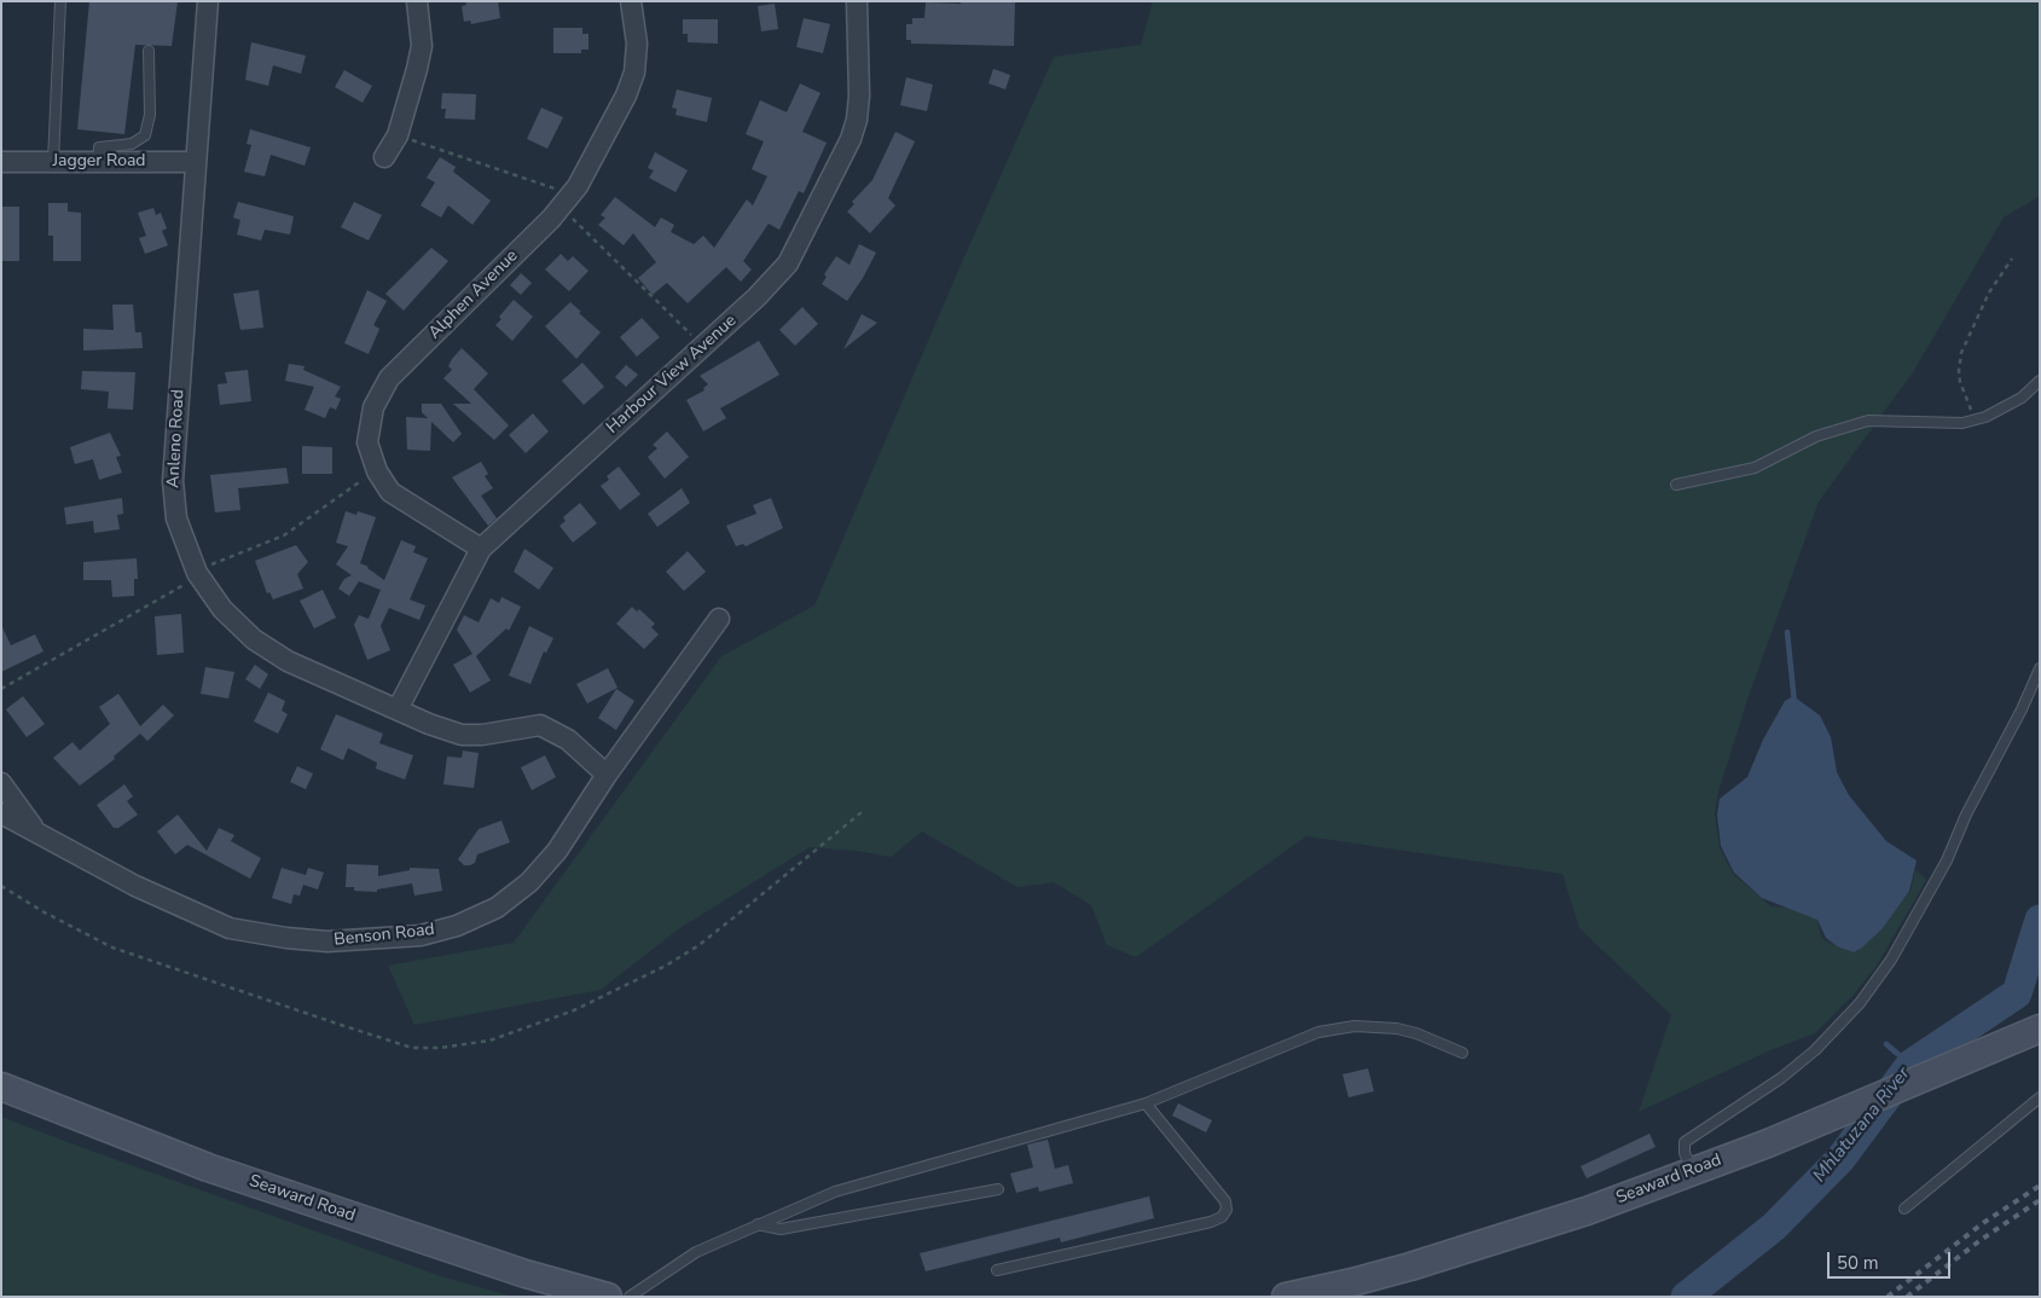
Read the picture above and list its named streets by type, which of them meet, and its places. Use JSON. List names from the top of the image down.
{
  "streets": {
    "street": [
      "Jagger Road",
      "Alphen Avenue",
      "Harbour View Avenue",
      "Anleno Road",
      "Benson Road",
      "Seaward Road"
    ]
  },
  "crossings": [
    ["Jagger Road", "Anleno Road"],
    ["Alphen Avenue", "Harbour View Avenue"],
    ["Harbour View Avenue", "Anleno Road"],
    ["Anleno Road", "Benson Road"]
  ],
  "water": ["Mhlatuzana River"],
  "scale_bar": "50 m"
}
